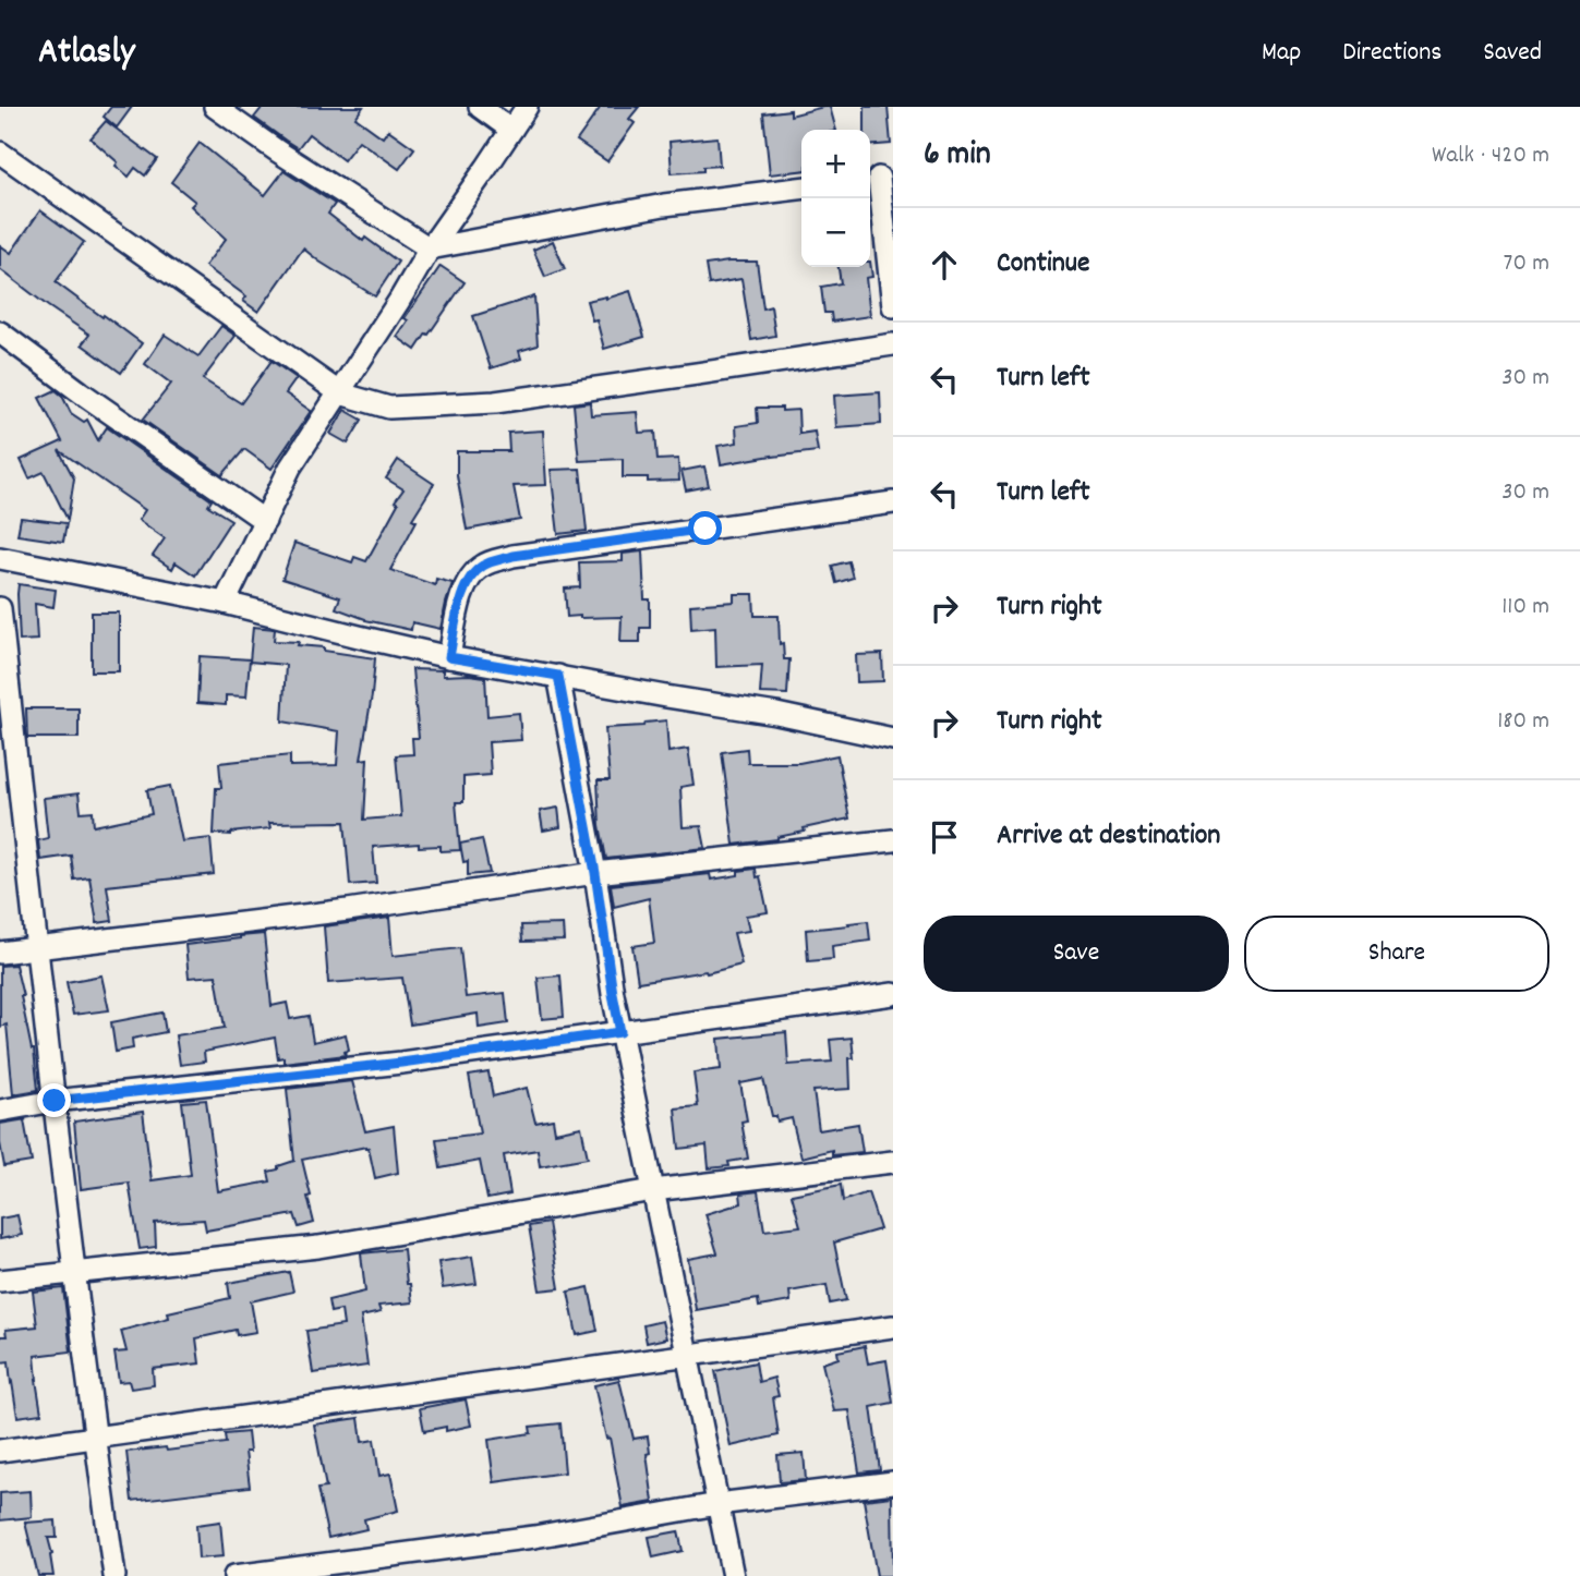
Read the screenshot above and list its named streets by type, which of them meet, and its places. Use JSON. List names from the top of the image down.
{
  "page": {
    "header": "Atlasly",
    "nav": ["Map", "Directions", "Saved"],
    "heading": ["6 min", "Walk · 420 m"],
    "map_buttons": ["+", "−"],
    "list": [
      ["Continue", "70 m"],
      ["Turn left", "30 m"],
      ["Turn left", "30 m"],
      ["Turn right", "110 m"],
      ["Turn right", "180 m"],
      "Arrive at destination"
    ],
    "buttons": ["Save", "Share"]
  }
}
